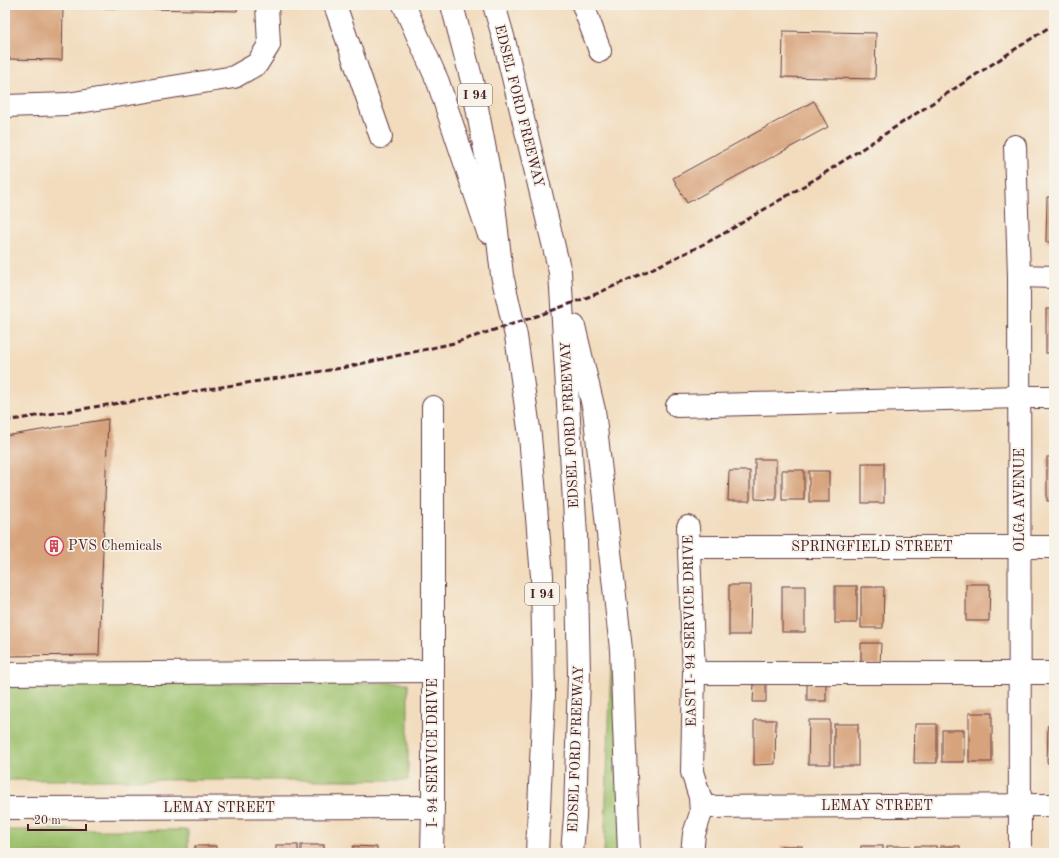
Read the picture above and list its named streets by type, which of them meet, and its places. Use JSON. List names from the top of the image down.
{
  "streets": {
    "main road": [
      "I 94",
      "EDSEL FORD FREEWAY",
      "OLGA AVENUE",
      "SPRINGFIELD STREET",
      "EAST I- 94 SERVICE DRIVE",
      "I- 94 SERVICE DRIVE",
      "LEMAY STREET"
    ]
  },
  "crossings": [
    ["OLGA AVENUE", "SPRINGFIELD STREET"],
    ["OLGA AVENUE", "LEMAY STREET"],
    ["SPRINGFIELD STREET", "EAST I- 94 SERVICE DRIVE"],
    ["EAST I- 94 SERVICE DRIVE", "LEMAY STREET"],
    ["I- 94 SERVICE DRIVE", "LEMAY STREET"]
  ],
  "places": {
    "building": ["PVS Chemicals"]
  },
  "scale_bar": "20 m"
}
